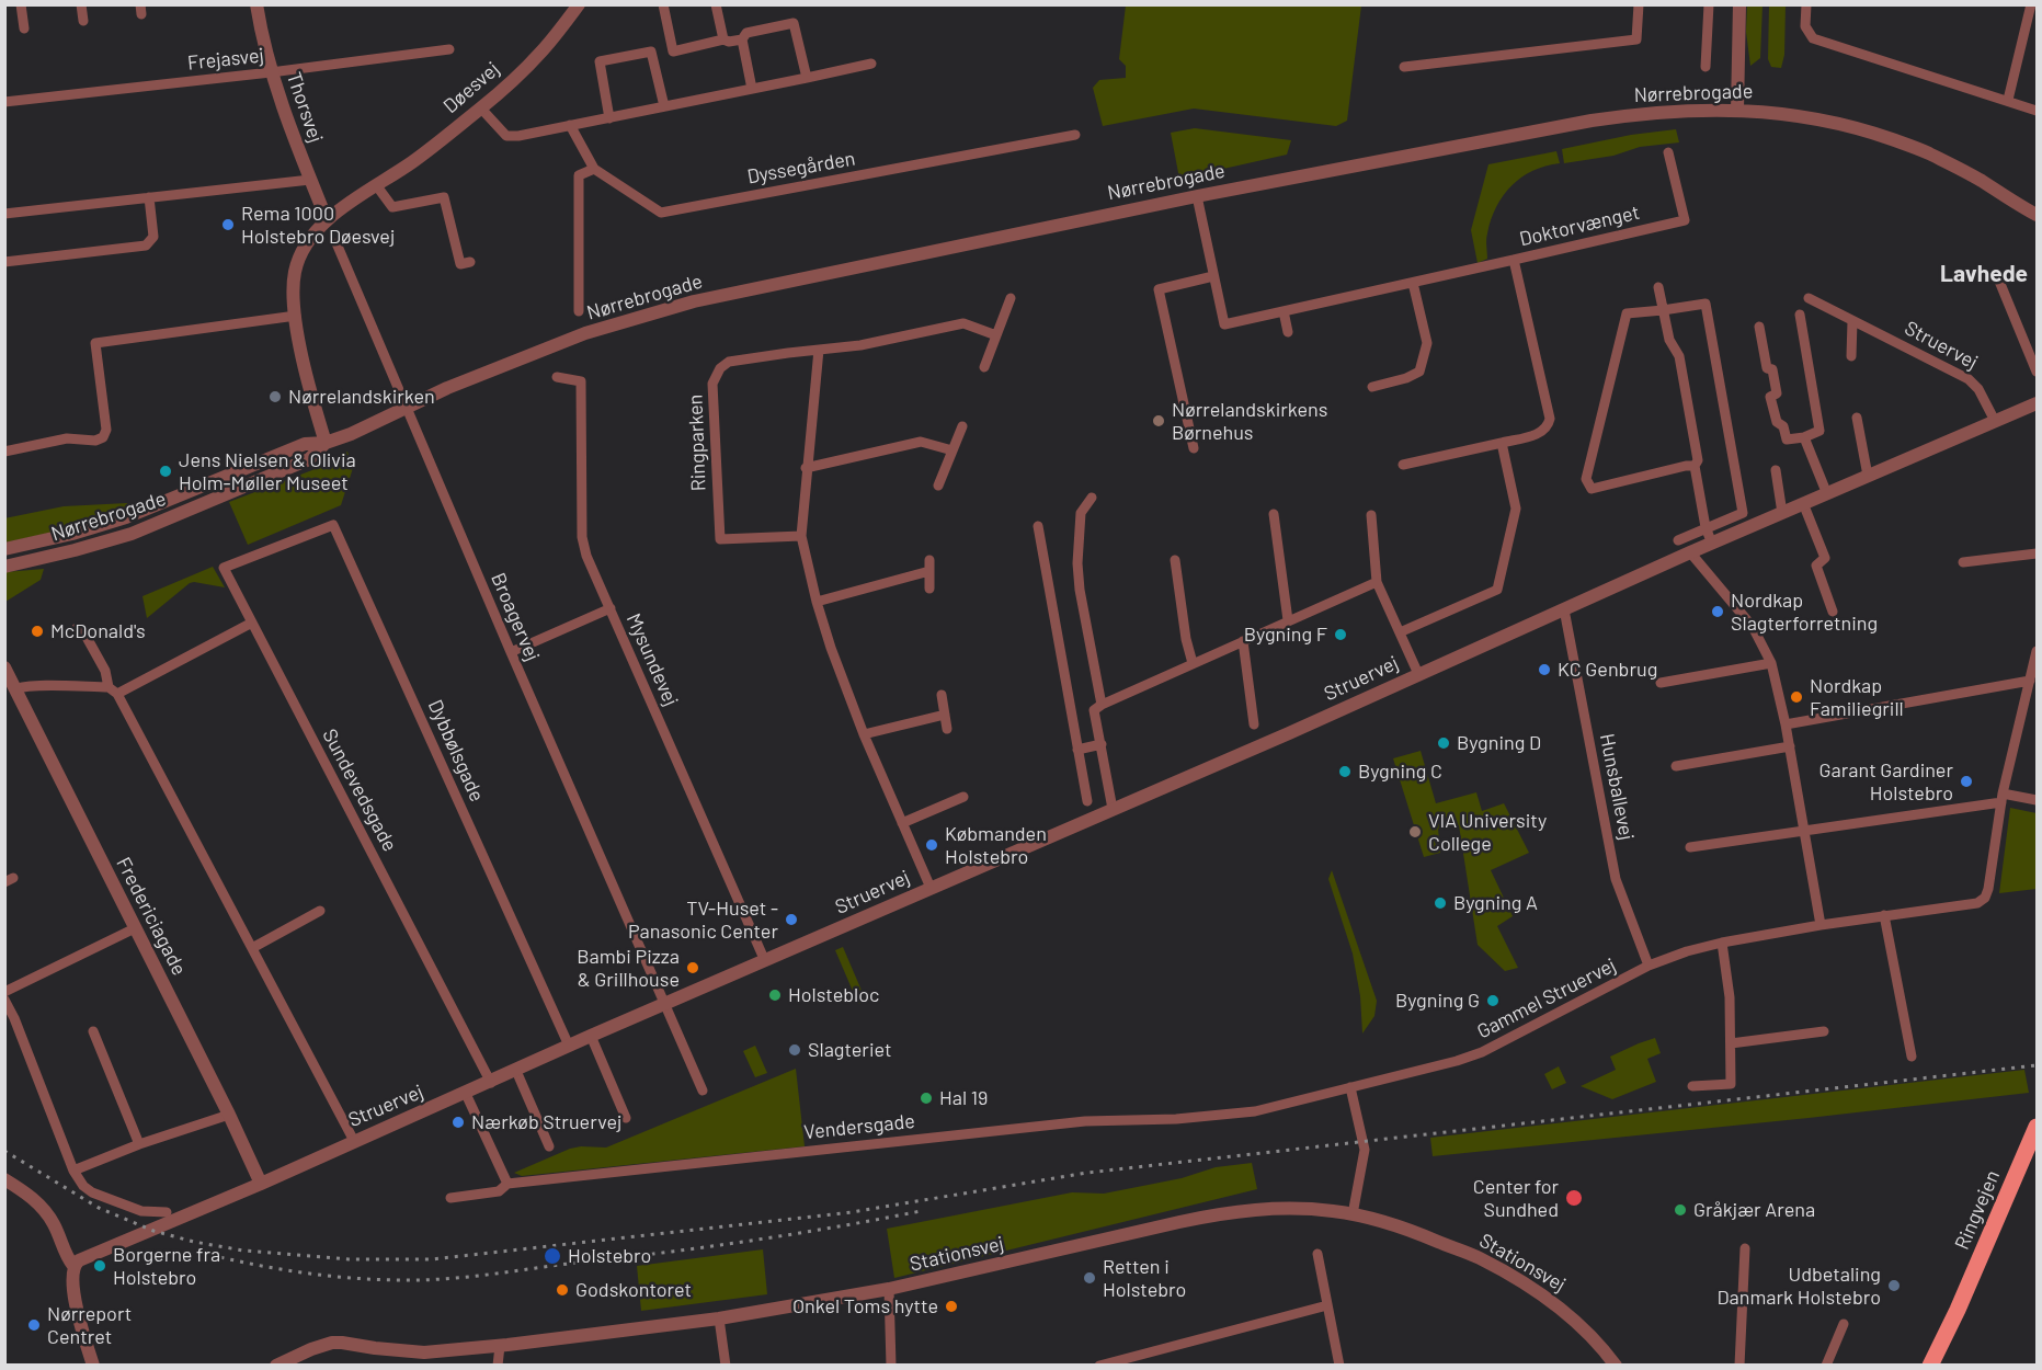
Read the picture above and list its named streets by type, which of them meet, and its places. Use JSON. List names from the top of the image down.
{
  "streets": {
    "main road": ["Ringvejen"],
    "street": [
      "Frejasvej",
      "Døesvej",
      "Nørrebrogade",
      "Thorsvej",
      "Dyssegården",
      "Doktorvænget",
      "Struervej",
      "Ringparken",
      "Broagervej",
      "Mysundevej",
      "Dybbølsgade",
      "Hunsballevej",
      "Sundevedsgade",
      "Fredericiagade",
      "Gammel Struervej",
      "Vendersgade",
      "Stationsvej"
    ]
  },
  "crossings": [
    ["Frejasvej", "Thorsvej"],
    ["Døesvej", "Nørrebrogade"],
    ["Døesvej", "Thorsvej"],
    ["Nørrebrogade", "Broagervej"],
    ["Struervej", "Broagervej"],
    ["Struervej", "Mysundevej"],
    ["Struervej", "Dybbølsgade"],
    ["Struervej", "Hunsballevej"],
    ["Struervej", "Sundevedsgade"],
    ["Struervej", "Fredericiagade"],
    ["Dybbølsgade", "Sundevedsgade"],
    ["Hunsballevej", "Gammel Struervej"],
    ["Gammel Struervej", "Vendersgade"]
  ],
  "districts": ["Lavhede"],
  "places": [
    "Rema 1000 Holstebro Døesvej",
    "Nørrelandskirken",
    "Nørrelandskirkens Børnehus",
    "Jens Nielsen & Olivia Holm-Møller Museet",
    "Nordkap Slagterforretning",
    "McDonald's",
    "Bygning F",
    "KC Genbrug",
    "Nordkap Familiegrill",
    "Bygning D",
    "Bygning C",
    "Garant Gardiner Holstebro",
    "VIA University College",
    "Købmanden Holstebro",
    "Bygning A",
    "TV-Huset - Panasonic Center",
    "Bambi Pizza & Grillhouse",
    "Holstebloc",
    "Bygning G",
    "Slagteriet",
    "Hal 19",
    "Nærkøb Struervej",
    "Center for Sundhed",
    "Gråkjær Arena",
    "Holstebro",
    "Borgerne fra Holstebro",
    "Retten i Holstebro",
    "Udbetaling Danmark Holstebro",
    "Godskontoret",
    "Onkel Toms hytte",
    "Nørreport Centret"
  ]
}
